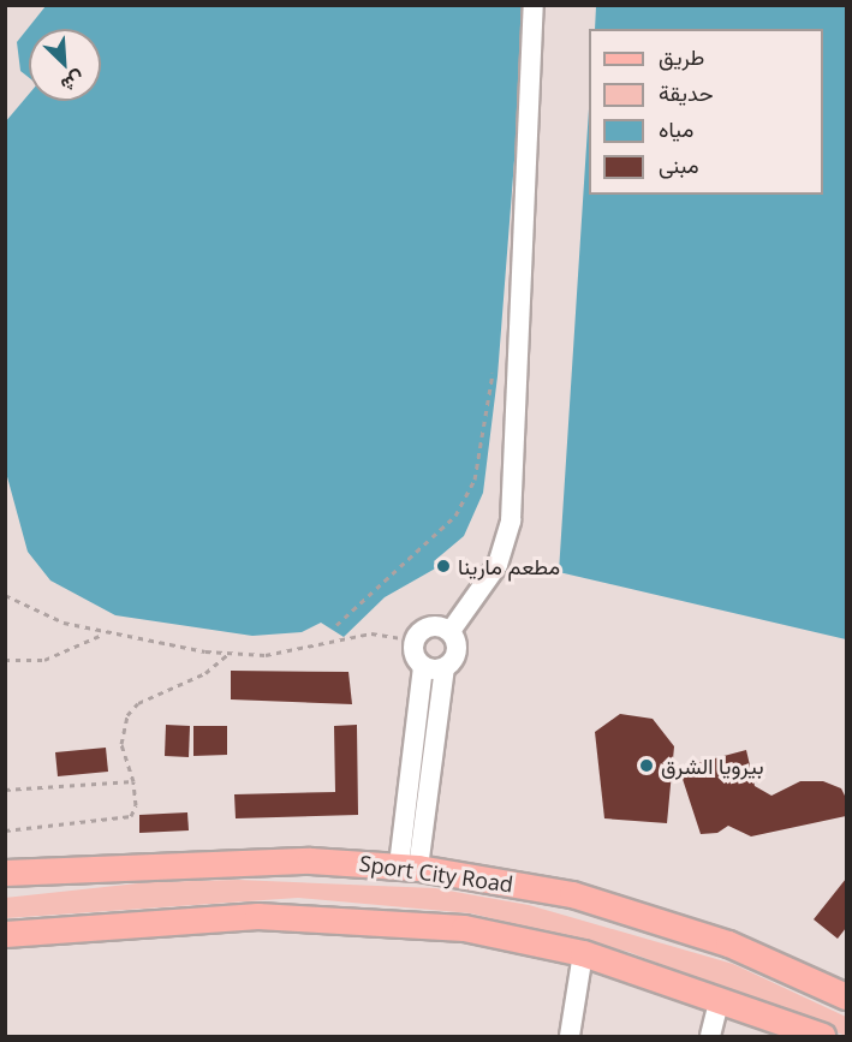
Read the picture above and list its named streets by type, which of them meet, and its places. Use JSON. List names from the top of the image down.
{
  "streets": {
    "main road": ["Sport City Road"]
  },
  "places": ["مطعم مارينا", "بيرويا الشرق"],
  "legend": [
    "طريق",
    "حديقة",
    "مياه",
    "مبنى"
  ],
  "north": "bottom right"
}
